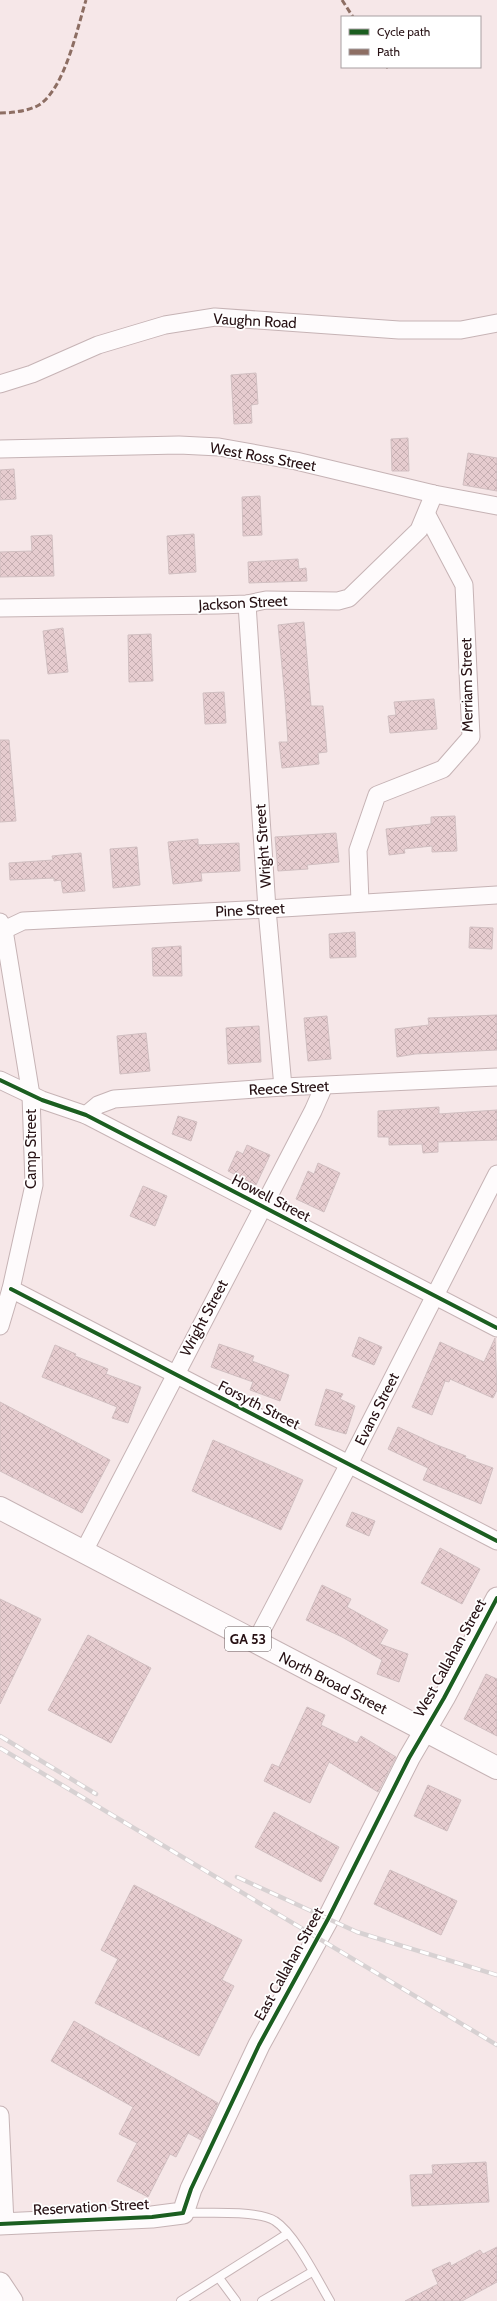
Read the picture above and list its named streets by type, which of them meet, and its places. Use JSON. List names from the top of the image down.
{
  "streets": {
    "main road": ["GA 53", "North Broad Street"],
    "street": [
      "Vaughn Road",
      "West Ross Street",
      "Jackson Street",
      "Merriam Street",
      "Wright Street",
      "Pine Street",
      "Reece Street",
      "Camp Street",
      "Howell Street",
      "Forsyth Street",
      "Evans Street",
      "West Callahan Street",
      "East Callahan Street",
      "Reservation Street"
    ]
  },
  "crossings": [
    ["West Ross Street", "Jackson Street"],
    ["Jackson Street", "Merriam Street"],
    ["Jackson Street", "Wright Street"],
    ["Merriam Street", "Pine Street"],
    ["Wright Street", "Pine Street"],
    ["Wright Street", "Reece Street"],
    ["Wright Street", "Howell Street"],
    ["Wright Street", "Forsyth Street"],
    ["Wright Street", "North Broad Street"],
    ["Pine Street", "Camp Street"],
    ["Reece Street", "Howell Street"],
    ["Camp Street", "Howell Street"],
    ["Camp Street", "Forsyth Street"],
    ["Howell Street", "Evans Street"],
    ["Forsyth Street", "Evans Street"],
    ["Evans Street", "North Broad Street"],
    ["West Callahan Street", "North Broad Street"],
    ["West Callahan Street", "East Callahan Street"],
    ["North Broad Street", "East Callahan Street"],
    ["East Callahan Street", "Reservation Street"]
  ],
  "legend": ["Cycle path", "Path"]
}
